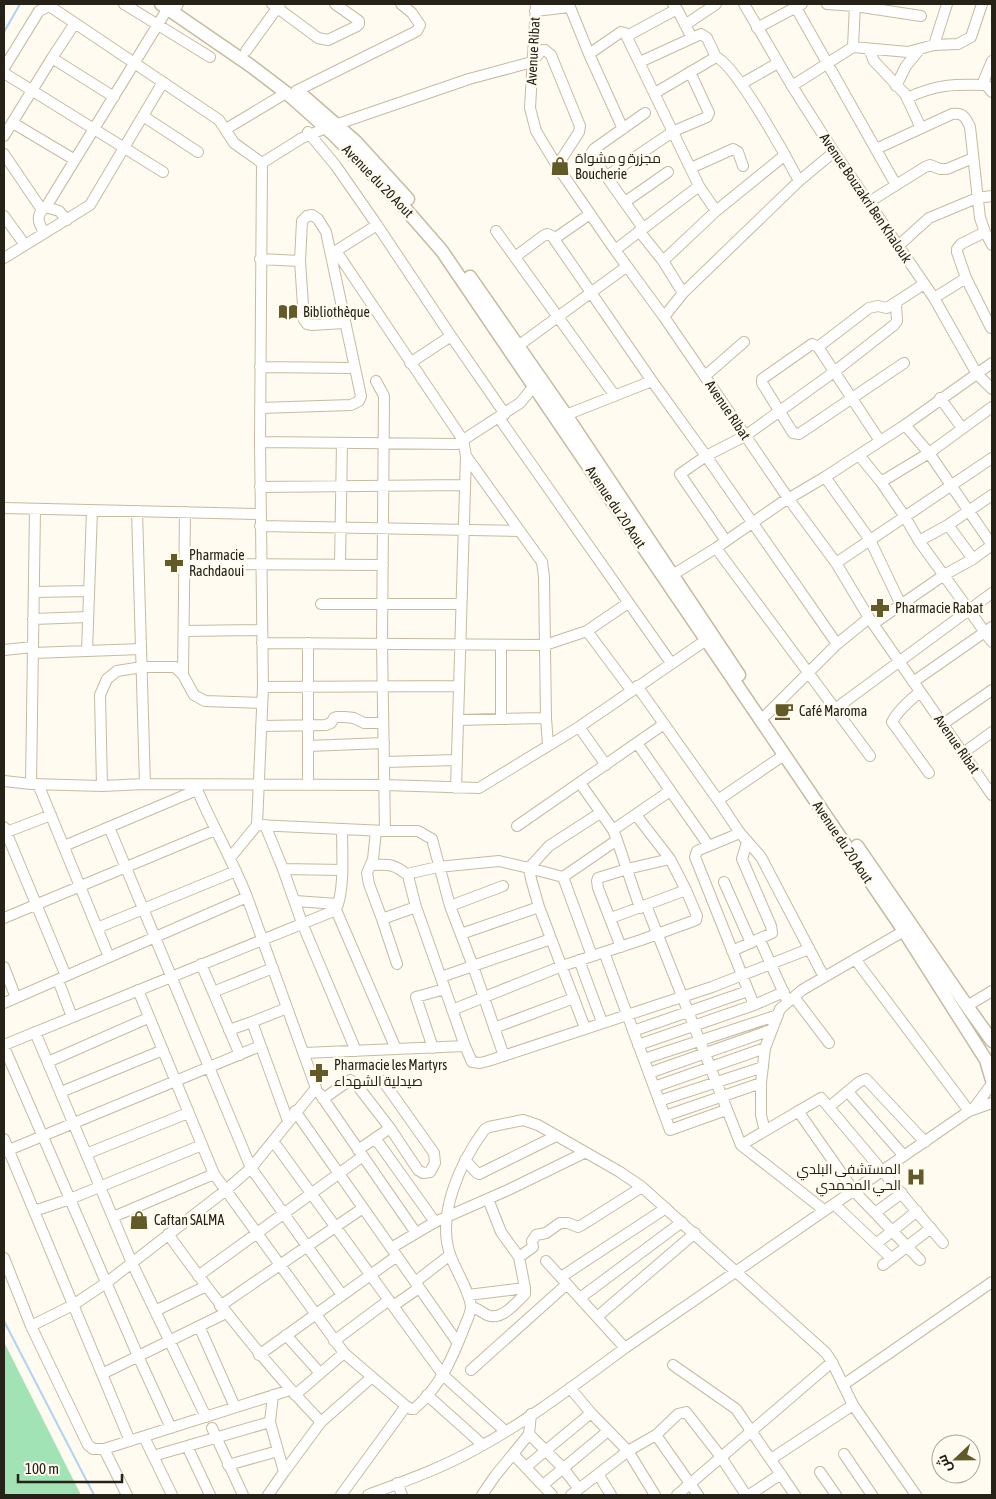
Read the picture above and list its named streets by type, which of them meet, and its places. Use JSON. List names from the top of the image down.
{
  "streets": {
    "main road": ["Avenue du 20 Aout"],
    "street": ["Avenue Ribat", "Avenue Bouzakri Ben Khalouk"]
  },
  "places": {
    "shop": ["مجزرة و مشواة Boucherie", "Caftan SALMA"],
    "library": ["Bibliothèque"],
    "pharmacy": ["Pharmacie Rachdaoui", "Pharmacie Rabat", "Pharmacie les Martyrs صيدلية الشهداء"],
    "cafe": ["Café Maroma"],
    "hospital": ["المستشفى البلدي الحي المحمدي"]
  },
  "scale_bar": "100 m",
  "north": "left"
}
